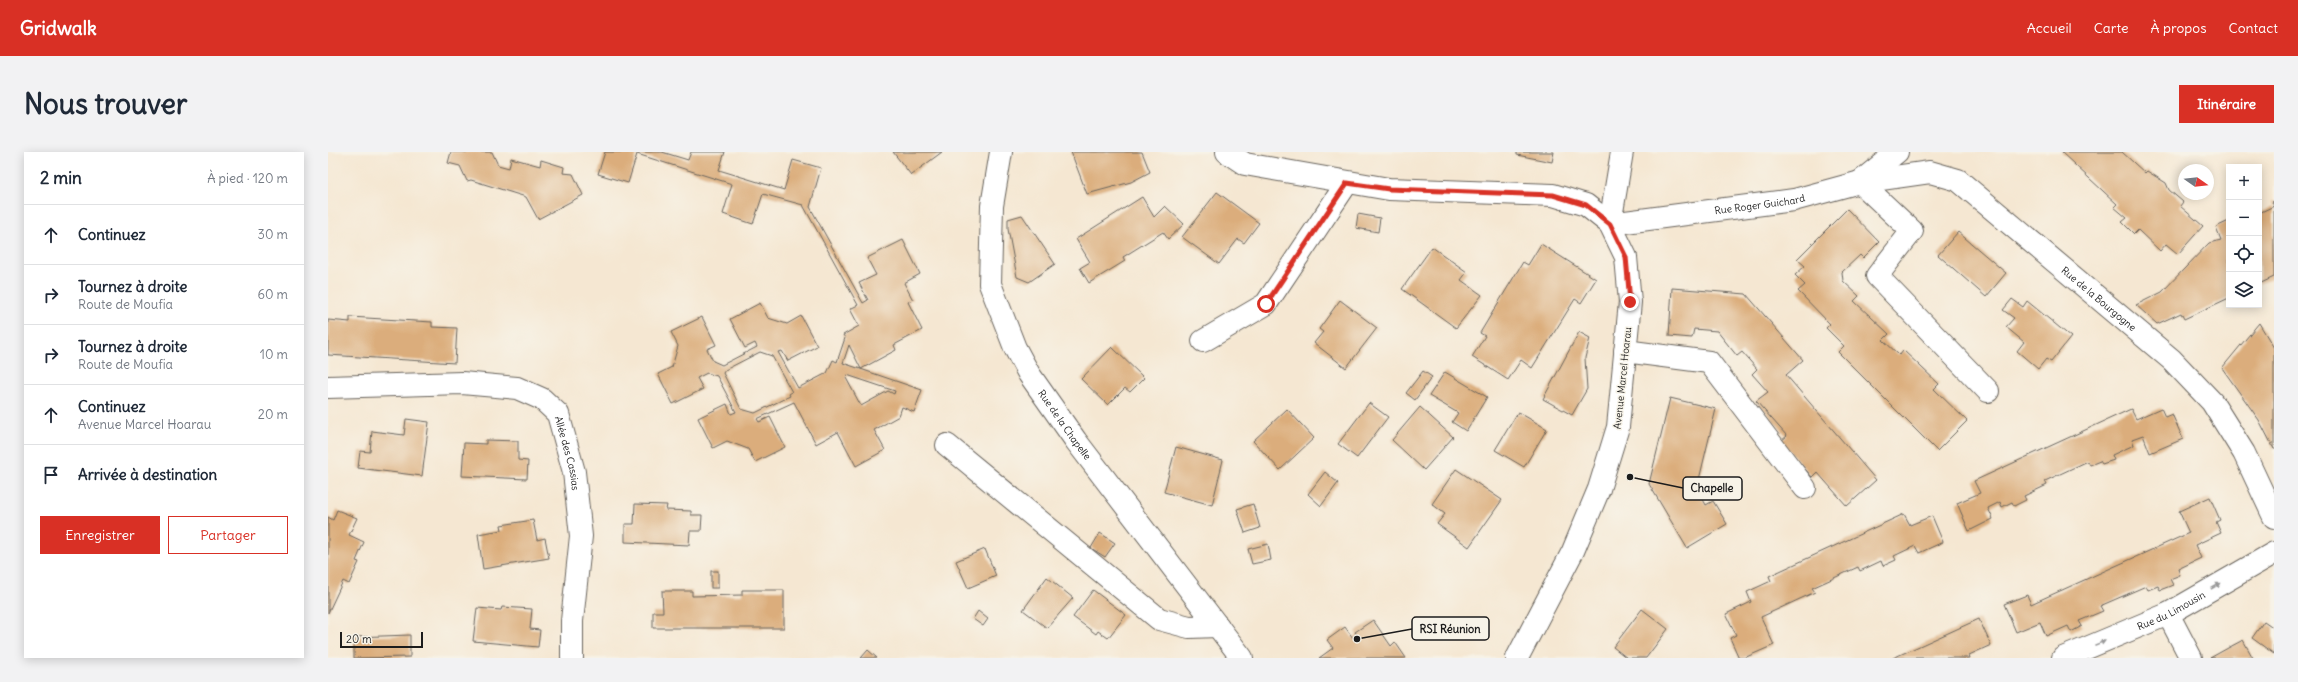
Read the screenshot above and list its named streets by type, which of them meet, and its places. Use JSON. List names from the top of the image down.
{
  "streets": {
    "street": [
      "Rue Roger Guichard",
      "Rue de la Bourgogne",
      "Avenue Marcel Hoarau",
      "Rue de la Chapelle",
      "Allée des Cassias",
      "Rue du Limousin"
    ]
  },
  "crossings": [
    ["Rue Roger Guichard", "Rue de la Bourgogne"],
    ["Rue Roger Guichard", "Avenue Marcel Hoarau"]
  ],
  "one_way": ["Rue du Limousin"],
  "places": ["Chapelle", "RSI Réunion"],
  "scale_bar": "20 m",
  "north": "right",
  "page": {
    "header": "Gridwalk",
    "nav": [
      "Accueil",
      "Carte",
      "À propos",
      "Contact"
    ],
    "buttons": [
      "Itinéraire",
      ["Enregistrer", "Partager"]
    ],
    "title": "Nous trouver",
    "heading": ["2 min", "À pied · 120 m"],
    "map_buttons": ["+", "−"],
    "list": [
      ["Continuez", "30 m"],
      ["Tournez à droite", "Route de Moufia", "60 m"],
      ["Tournez à droite", "Route de Moufia", "10 m"],
      ["Continuez", "Avenue Marcel Hoarau", "20 m"],
      "Arrivée à destination"
    ],
    "scale": "20 m"
  }
}
